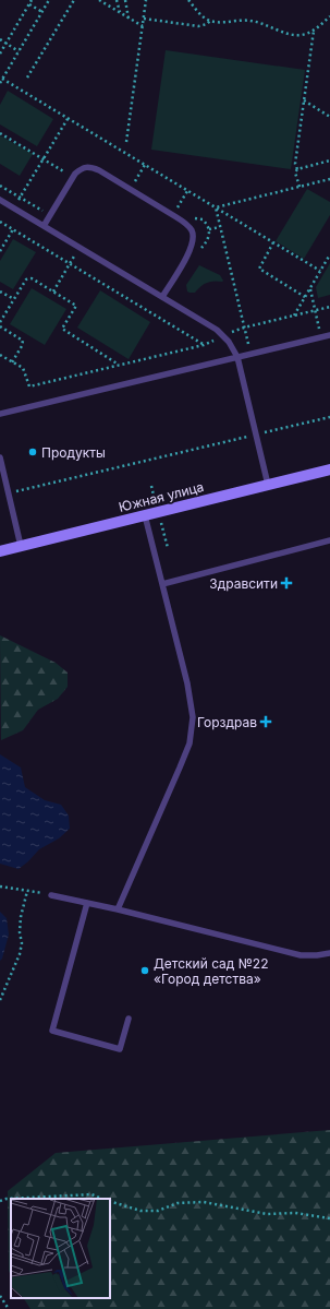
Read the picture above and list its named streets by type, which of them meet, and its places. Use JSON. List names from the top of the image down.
{
  "streets": {
    "street": ["Южная улица"]
  },
  "places": {
    "other": ["Продукты", "Детский сад №22 «Город детства»"],
    "health": ["Здравсити", "Горздрав"]
  }
}
